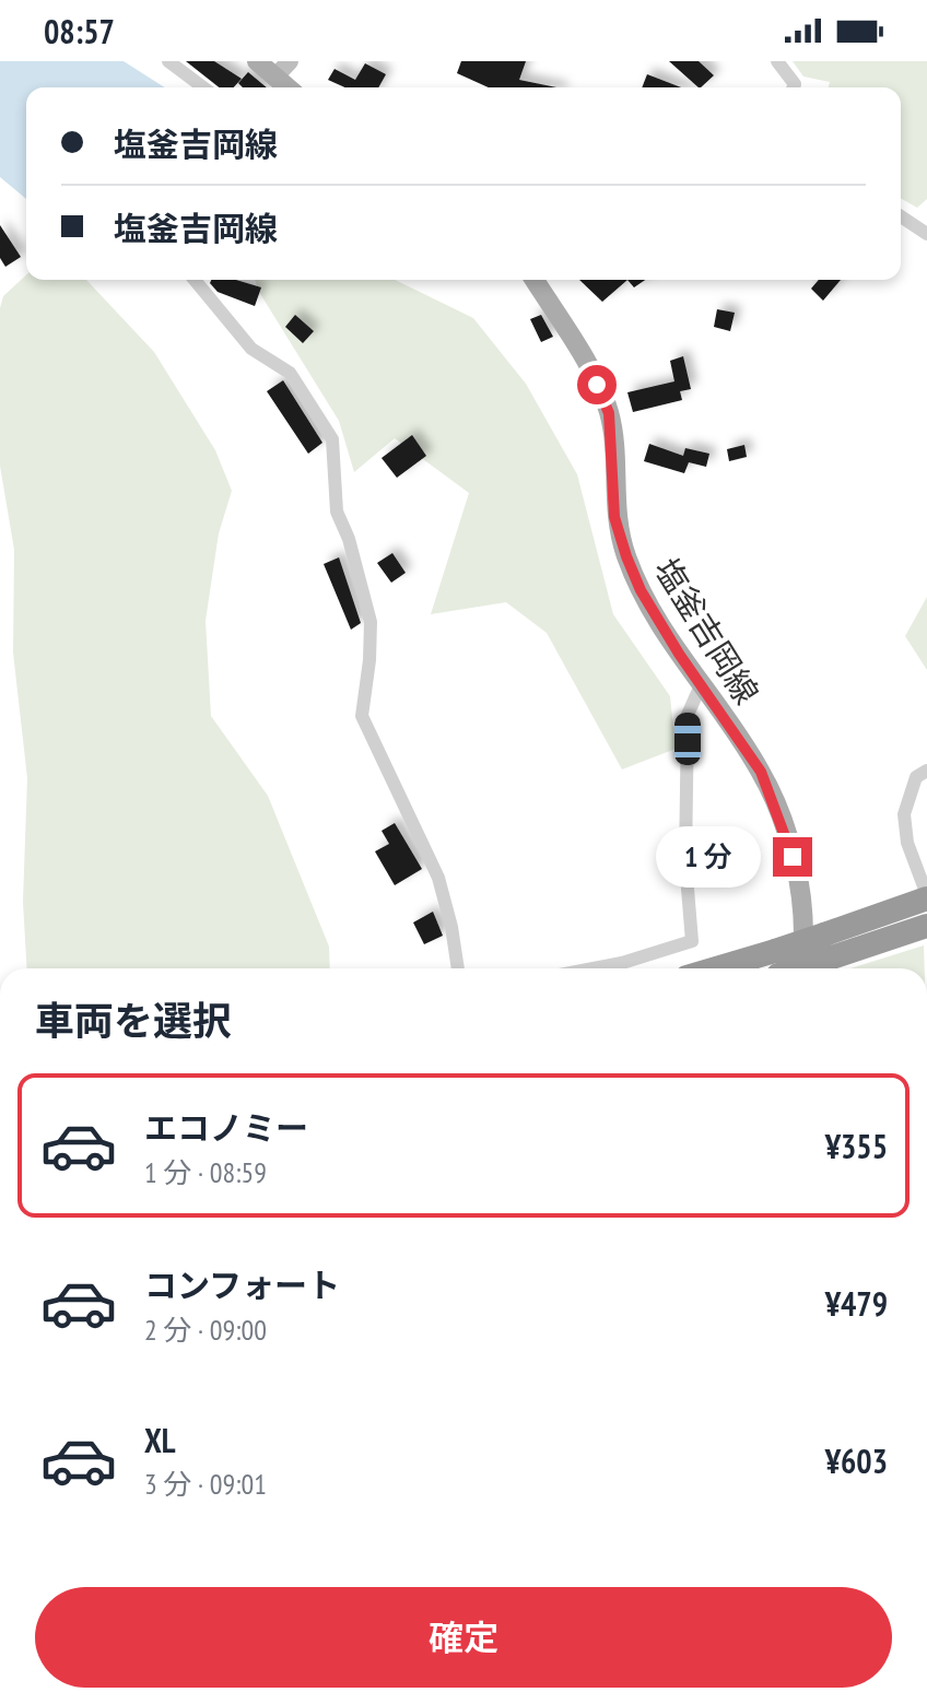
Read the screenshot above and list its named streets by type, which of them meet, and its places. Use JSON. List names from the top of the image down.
{
  "streets": {
    "main road": ["塩釜吉岡線"]
  },
  "page": {
    "status": "08:57",
    "banner": ["塩釜吉岡線", "塩釜吉岡線"],
    "bubble": "1 分",
    "heading": "車両を選択",
    "list": [
      {
        "name": "エコノミー",
        "note": "1 分 · 08:59",
        "value": "¥355"
      },
      {
        "name": "コンフォート",
        "note": "2 分 · 09:00",
        "value": "¥479"
      },
      {
        "name": "XL",
        "note": "3 分 · 09:01",
        "value": "¥603"
      }
    ],
    "buttons": "確定"
  }
}
